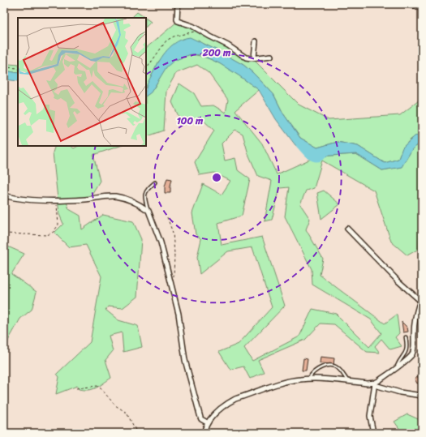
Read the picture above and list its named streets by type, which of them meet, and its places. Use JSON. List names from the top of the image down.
{
  "rings": ["200 m", "100 m"]
}
